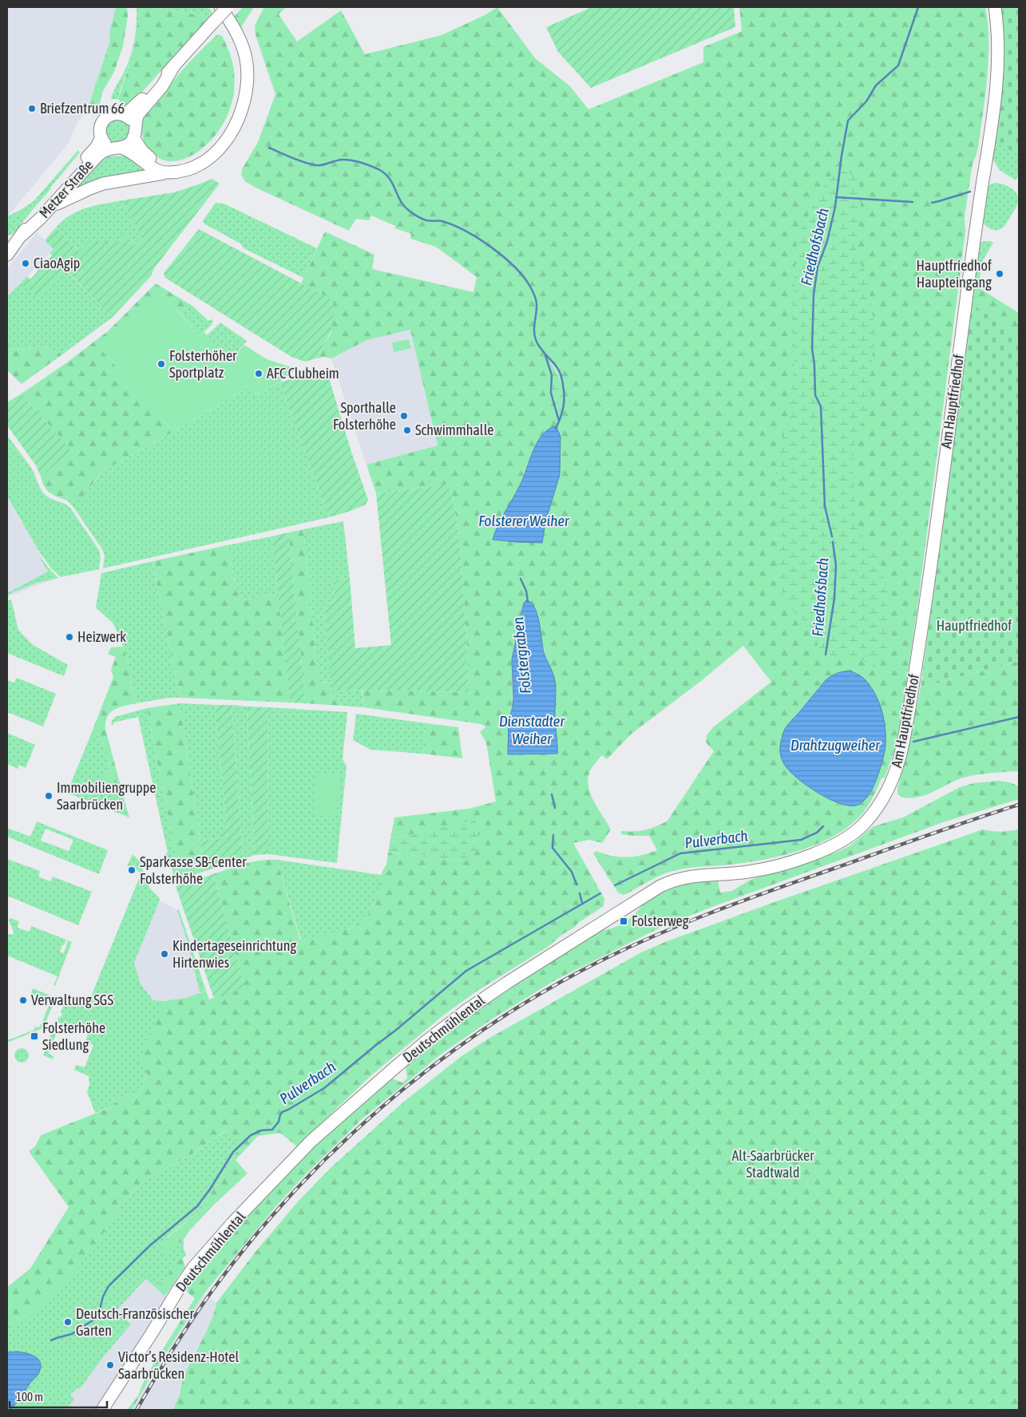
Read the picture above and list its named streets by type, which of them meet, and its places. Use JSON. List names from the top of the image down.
{
  "streets": {
    "main road": ["Metzer Straße", "Am Hauptfriedhof", "Deutschmühlental"]
  },
  "crossings": [
    ["Am Hauptfriedhof", "Deutschmühlental"]
  ],
  "water": [
    "Friedhofsbach",
    "Folsterer Weiher",
    "Folstergraben",
    "Dienstadter Weiher",
    "Drahtzugweiher",
    "Pulverbach"
  ],
  "parks": ["Hauptfriedhof", "Alt-Saarbrücker Stadtwald"],
  "places": {
    "other": [
      "Briefzentrum 66",
      "CiaoAgip",
      "Hauptfriedhof Haupteingang",
      "Folsterhöher Sportplatz",
      "AFC Clubheim",
      "Sporthalle Folsterhöhe",
      "Schwimmhalle",
      "Heizwerk",
      "Immobiliengruppe Saarbrücken",
      "Sparkasse SB-Center Folsterhöhe",
      "Kindertageseinrichtung Hirtenwies",
      "Verwaltung SGS",
      "Deutsch-Französischer Garten",
      "Victor’s Residenz-Hotel Saarbrücken"
    ],
    "transit": ["Folsterweg", "Folsterhöhe Siedlung"]
  },
  "scale_bar": "100 m"
}
